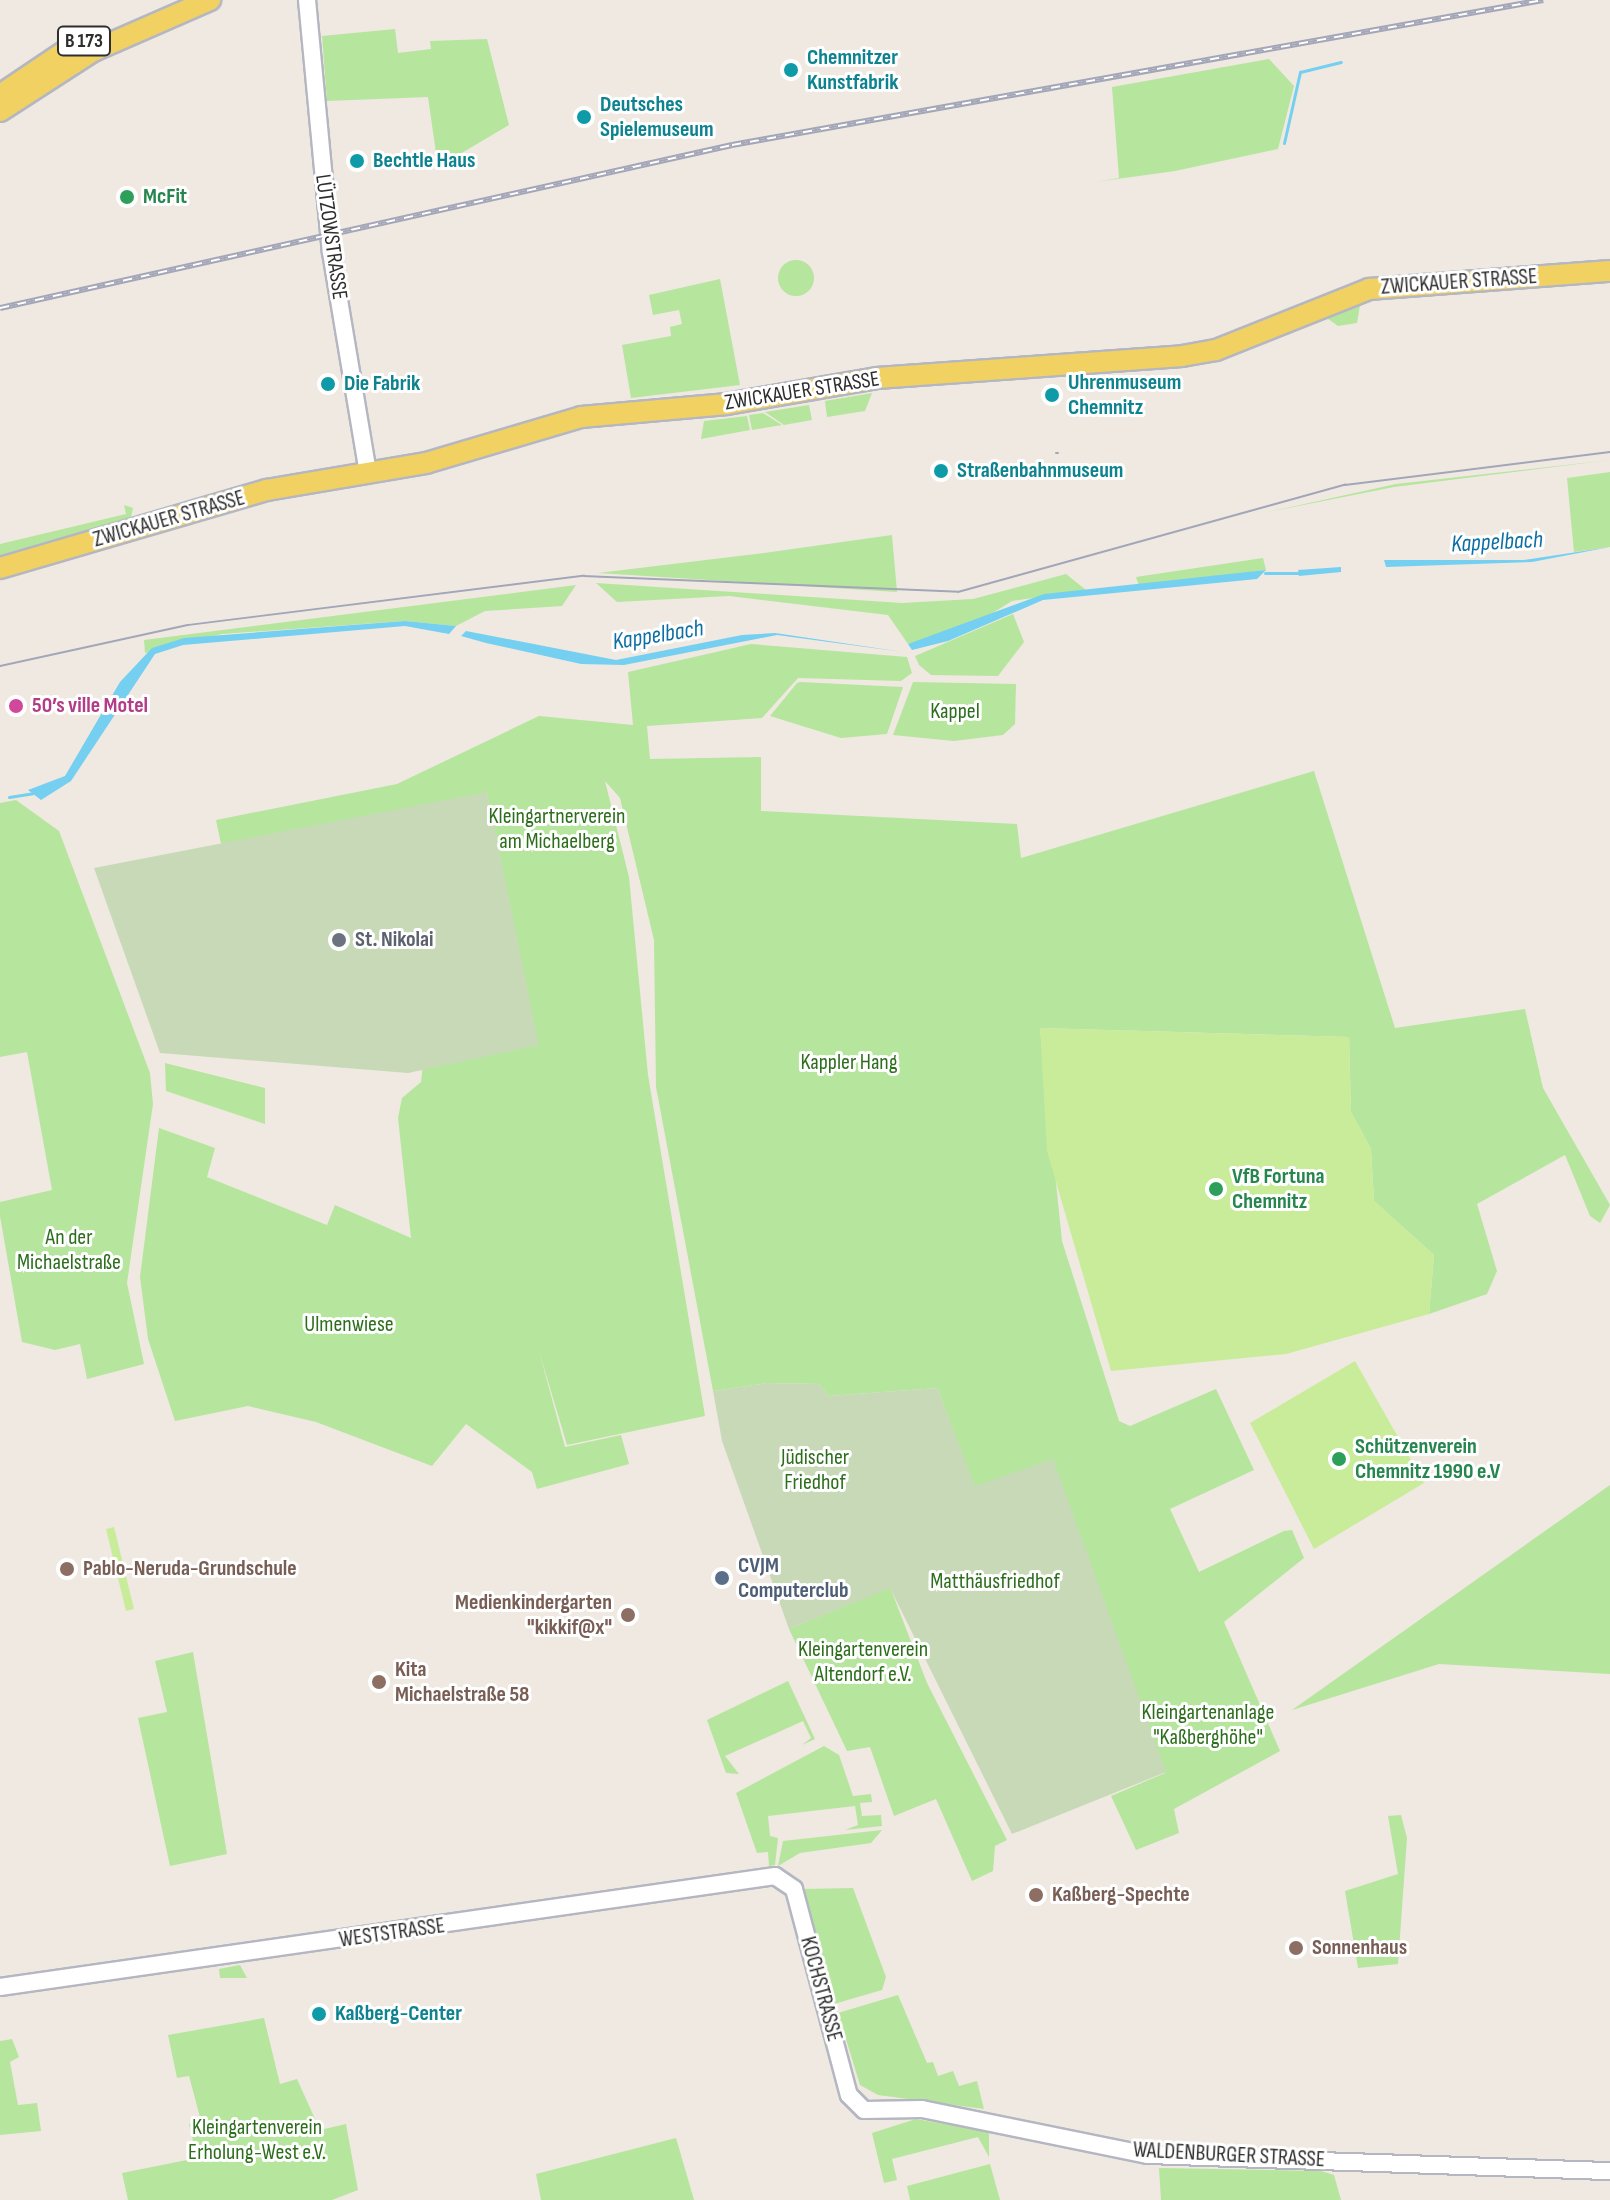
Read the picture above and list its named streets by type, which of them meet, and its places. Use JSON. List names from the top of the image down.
{
  "streets": {
    "main road": ["B 173", "ZWICKAUER STRASSE"],
    "street": [
      "LÜTZOWSTRASSE",
      "WESTSTRASSE",
      "KOCHSTRASSE",
      "WALDENBURGER STRASSE"
    ]
  },
  "crossings": [
    ["LÜTZOWSTRASSE", "ZWICKAUER STRASSE"],
    ["WESTSTRASSE", "KOCHSTRASSE"],
    ["KOCHSTRASSE", "WALDENBURGER STRASSE"]
  ],
  "water": ["Kappelbach"],
  "parks": [
    "Kappel",
    "Kleingartnerverein am Michaelberg",
    "Kappler Hang",
    "An der Michaelstraße",
    "Ulmenwiese",
    "Jüdischer Friedhof",
    "Matthäusfriedhof",
    "Kleingartenverein Altendorf e.V.",
    "Kleingartenanlage \"Kaßberghöhe\"",
    "Kleingartenverein Erholung-West e.V."
  ],
  "places": [
    "Chemnitzer Kunstfabrik",
    "Deutsches Spielemuseum",
    "Bechtle Haus",
    "McFit",
    "Die Fabrik",
    "Uhrenmuseum Chemnitz",
    "Straßenbahnmuseum",
    "50’s ville Motel",
    "St. Nikolai",
    "VfB Fortuna Chemnitz",
    "Schützenverein Chemnitz 1990 e.V",
    "Pablo-Neruda-Grundschule",
    "CVJM Computerclub",
    "Medienkindergarten \"kikkif@x\"",
    "Kita Michaelstraße 58",
    "Kaßberg-Spechte",
    "Sonnenhaus",
    "Kaßberg-Center"
  ]
}
